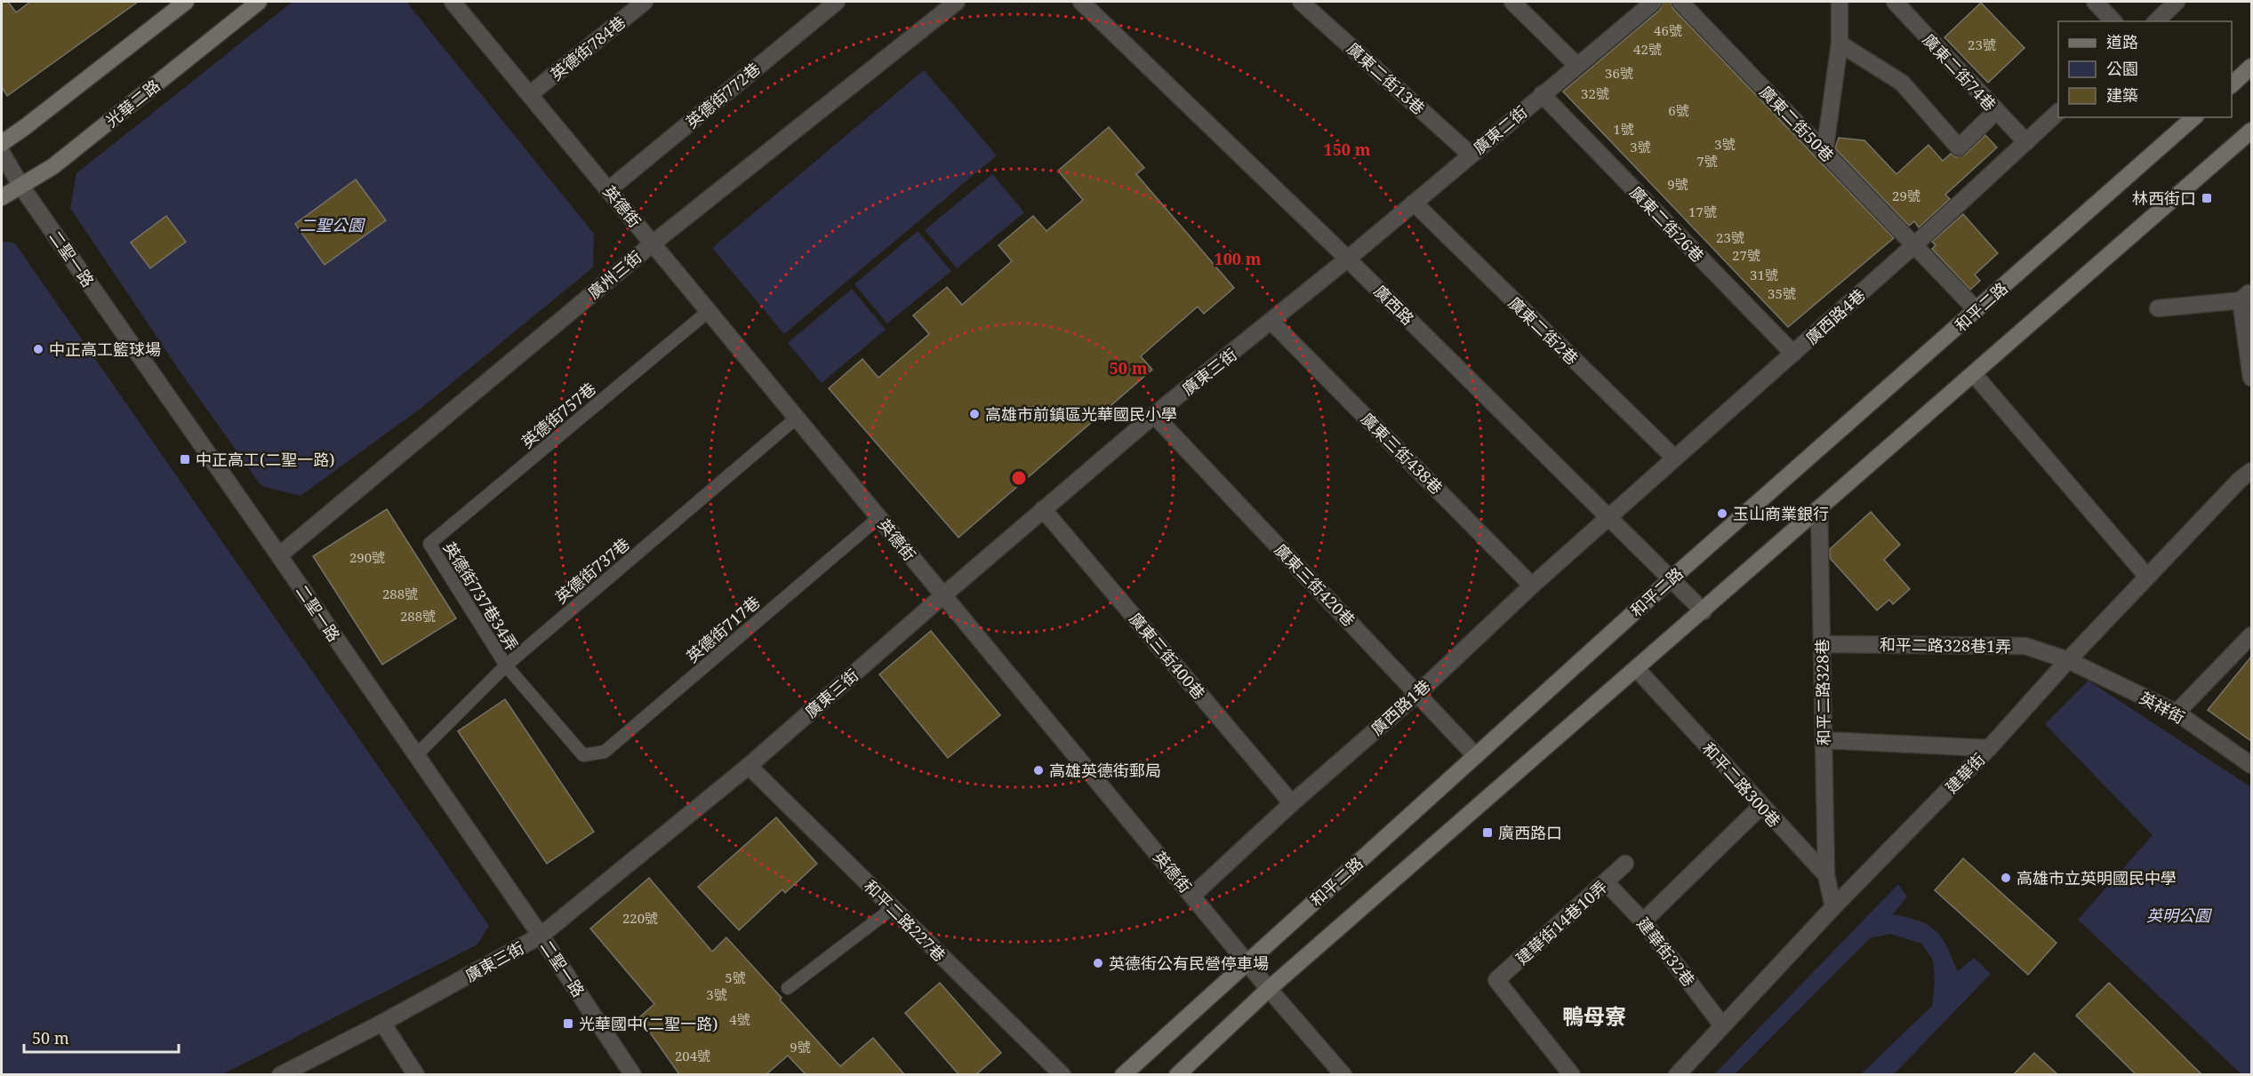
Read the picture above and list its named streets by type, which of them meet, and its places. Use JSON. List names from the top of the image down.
{
  "streets": {
    "street": [
      "英德街784巷",
      "廣東二街74巷",
      "廣東二街13巷",
      "英德街772巷",
      "光華二路",
      "廣東二街50巷",
      "廣東二街",
      "英德街",
      "廣東二街26巷",
      "二聖一路",
      "廣州三街",
      "廣西路",
      "和平二路",
      "廣西路4巷",
      "廣東二街2巷",
      "廣東三街",
      "廣東三街438巷",
      "廣東三街420巷",
      "和平二路328巷1弄",
      "廣東三街400巷",
      "和平二路328巷",
      "廣西路1巷",
      "英祥街",
      "建華街",
      "和平二路300巷",
      "和平二路227巷",
      "建華街14巷10弄",
      "建華街32巷"
    ],
    "lane": [
      "英德街757巷",
      "英德街737巷",
      "英德街737巷34弄",
      "英德街717巷"
    ]
  },
  "crossings": [
    ["英德街784巷", "英德街"],
    ["廣東二街74巷", "廣西路4巷"],
    ["廣東二街13巷", "廣東二街"],
    ["英德街772巷", "英德街"],
    ["光華二路", "二聖一路"],
    ["廣東二街50巷", "和平二路"],
    ["廣東二街50巷", "廣西路4巷"],
    ["廣東二街", "廣東二街26巷"],
    ["廣東二街", "廣西路"],
    ["廣東二街", "廣東二街2巷"],
    ["廣東二街", "廣東三街"],
    ["英德街", "廣州三街"],
    ["英德街", "和平二路"],
    ["英德街", "廣東三街"],
    ["英德街", "英德街757巷"],
    ["英德街", "英德街737巷"],
    ["英德街", "英德街717巷"],
    ["英德街", "廣西路1巷"],
    ["廣東二街26巷", "廣西路4巷"],
    ["二聖一路", "廣州三街"],
    ["二聖一路", "廣東三街"],
    ["二聖一路", "英德街737巷"],
    ["廣西路", "和平二路"],
    ["廣西路", "廣西路4巷"],
    ["廣西路", "廣東三街"],
    ["廣西路", "廣西路1巷"],
    ["和平二路", "廣東三街420巷"],
    ["廣西路4巷", "廣東二街2巷"],
    ["廣西路4巷", "廣西路1巷"],
    ["廣東三街", "廣東三街438巷"],
    ["廣東三街", "廣東三街420巷"],
    ["廣東三街", "廣東三街400巷"],
    ["廣東三街", "和平二路227巷"],
    ["英德街757巷", "英德街737巷34弄"],
    ["廣東三街438巷", "廣西路1巷"],
    ["英德街737巷", "英德街737巷34弄"],
    ["廣東三街420巷", "廣西路1巷"],
    ["英德街737巷34弄", "英德街717巷"],
    ["和平二路328巷1弄", "和平二路328巷"],
    ["和平二路328巷1弄", "英祥街"],
    ["和平二路328巷1弄", "建華街"],
    ["廣東三街400巷", "廣西路1巷"],
    ["和平二路328巷", "和平二路300巷"],
    ["英祥街", "建華街"],
    ["建華街", "和平二路300巷"],
    ["建華街", "建華街32巷"],
    ["建華街14巷10弄", "建華街32巷"]
  ],
  "districts": ["鴨母寮"],
  "parks": ["二聖公園", "英明公園"],
  "places": {
    "transit": [
      "林西街口",
      "中正高工(二聖一路)",
      "廣西路口",
      "光華國中(二聖一路)"
    ],
    "other": [
      "中正高工籃球場",
      "高雄市前鎮區光華國民小學",
      "玉山商業銀行",
      "高雄英德街郵局",
      "高雄市立英明國民中學",
      "英德街公有民營停車場"
    ]
  },
  "house_numbers": [
    "46號",
    "23號",
    "42號",
    "36號",
    "32號",
    "6號",
    "1號",
    "3號",
    "3號",
    "7號",
    "9號",
    "29號",
    "17號",
    "23號",
    "27號",
    "31號",
    "35號",
    "290號",
    "288號",
    "288號",
    "220號",
    "5號",
    "3號",
    "4號",
    "9號",
    "204號"
  ],
  "legend": ["道路", "公園", "建築"],
  "scale_bar": "50 m",
  "rings": ["150 m", "100 m", "50 m"]
}
